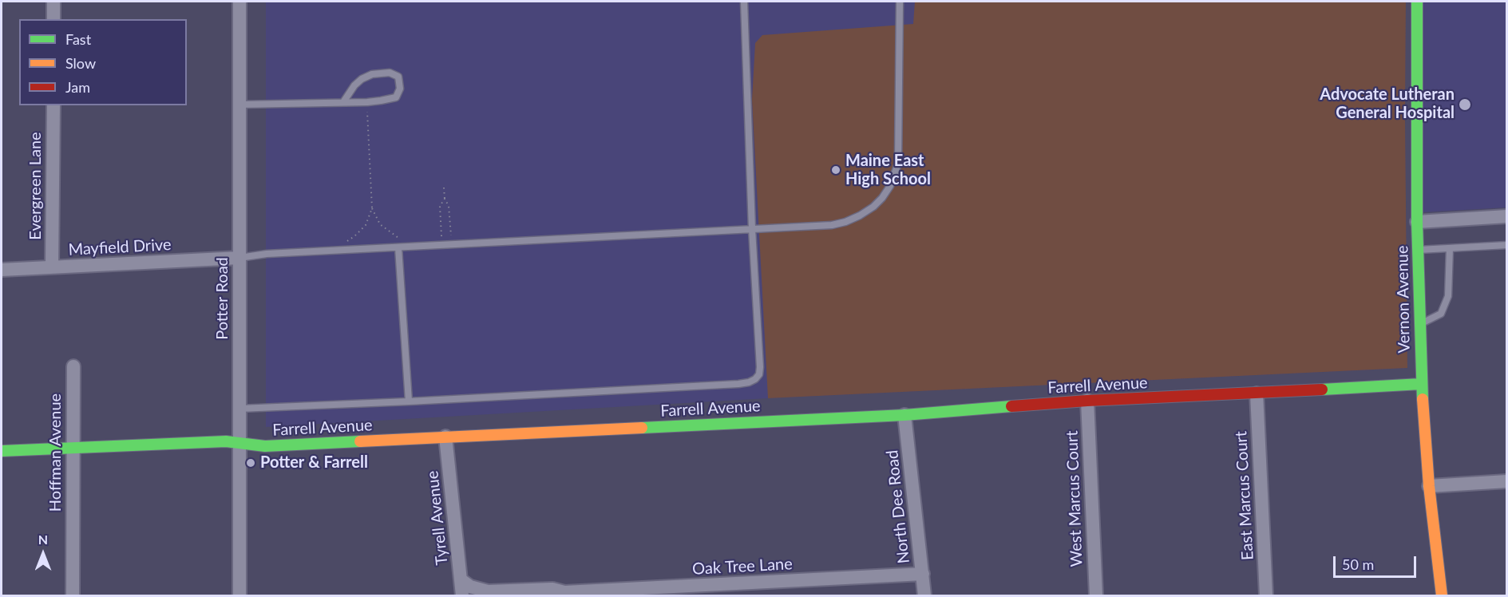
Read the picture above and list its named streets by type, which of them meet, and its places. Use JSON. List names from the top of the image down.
{
  "streets": {
    "street": [
      "Evergreen Lane",
      "Mayfield Drive",
      "Potter Road",
      "Vernon Avenue",
      "Farrell Avenue",
      "Hoffman Avenue",
      "East Marcus Court",
      "West Marcus Court",
      "North Dee Road",
      "Tyrell Avenue",
      "Oak Tree Lane"
    ]
  },
  "crossings": [
    ["Evergreen Lane", "Mayfield Drive"],
    ["Mayfield Drive", "Potter Road"],
    ["Potter Road", "Farrell Avenue"],
    ["Vernon Avenue", "Farrell Avenue"],
    ["Farrell Avenue", "Hoffman Avenue"],
    ["Farrell Avenue", "East Marcus Court"],
    ["Farrell Avenue", "West Marcus Court"],
    ["Farrell Avenue", "North Dee Road"],
    ["Farrell Avenue", "Tyrell Avenue"],
    ["North Dee Road", "Oak Tree Lane"],
    ["Tyrell Avenue", "Oak Tree Lane"]
  ],
  "places": ["Advocate Lutheran General Hospital", "Maine East High School", "Potter & Farrell"],
  "legend": ["Fast", "Slow", "Jam"],
  "scale_bar": "50 m",
  "north": "top"
}
